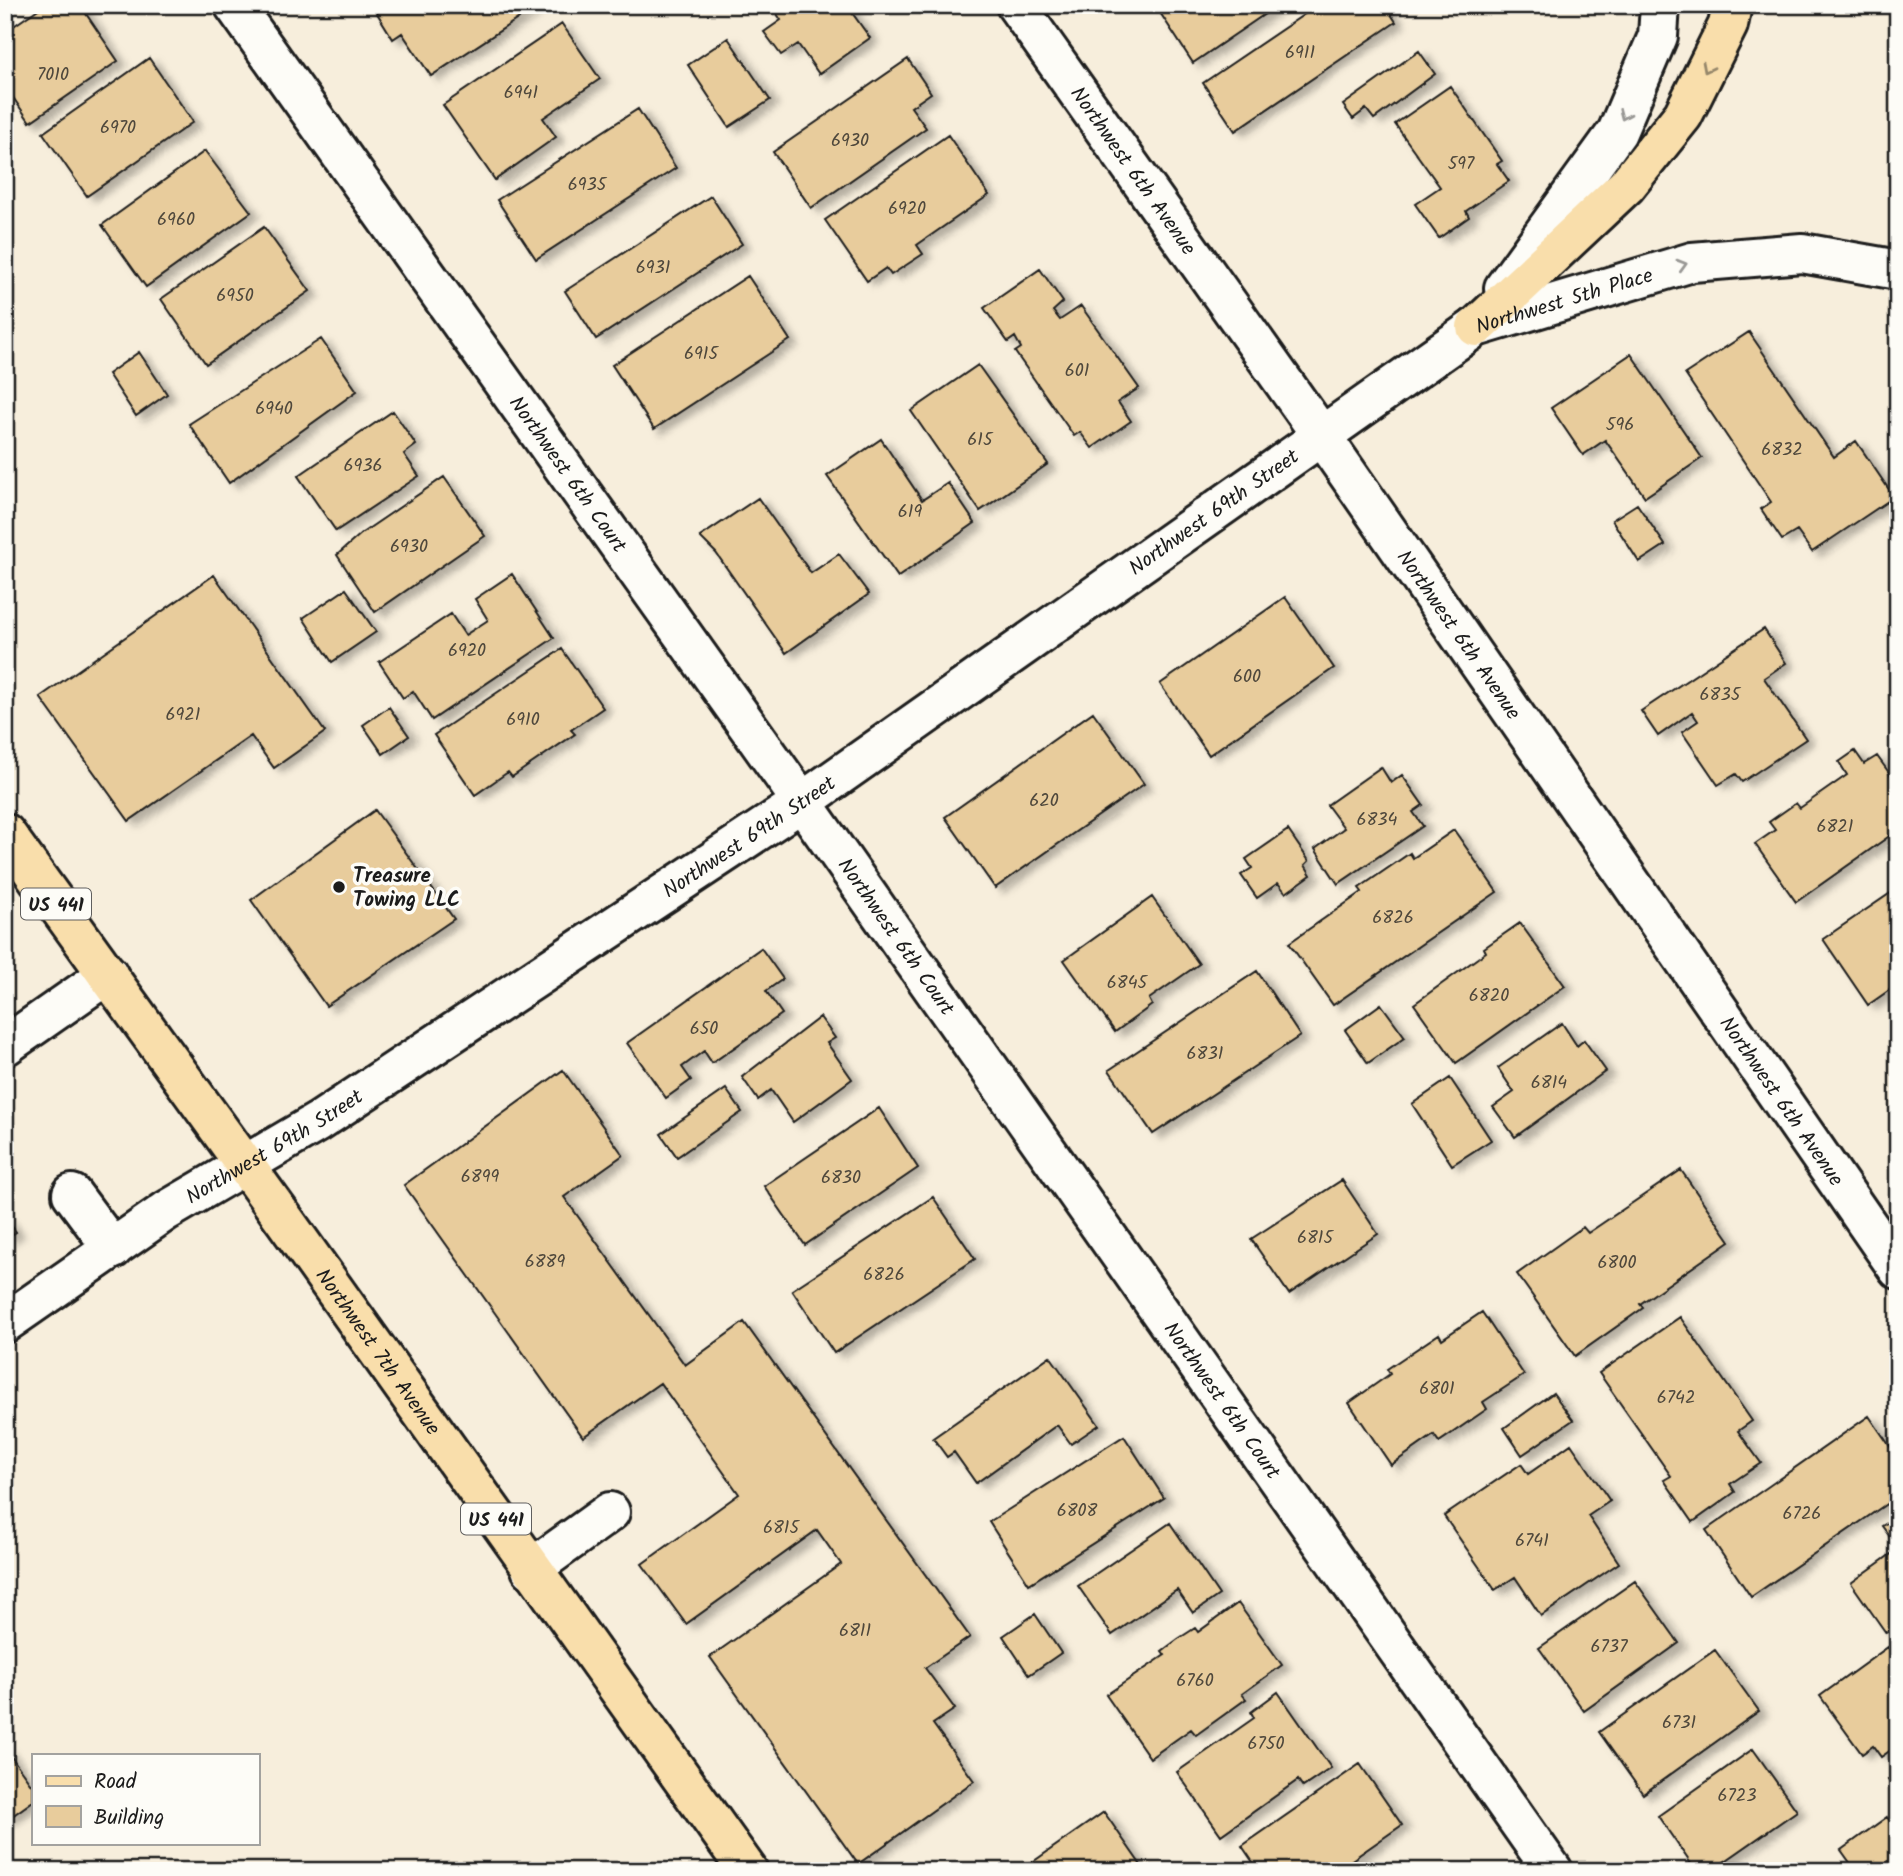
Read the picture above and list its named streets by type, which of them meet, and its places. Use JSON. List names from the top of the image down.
{
  "streets": {
    "main road": ["US 441", "Northwest 7th Avenue"],
    "street": [
      "Northwest 6th Avenue",
      "Northwest 5th Place",
      "Northwest 6th Court",
      "Northwest 69th Street"
    ]
  },
  "crossings": [
    ["Northwest 6th Avenue", "Northwest 69th Street"],
    ["Northwest 5th Place", "Northwest 69th Street"],
    ["Northwest 6th Court", "Northwest 69th Street"],
    ["Northwest 69th Street", "Northwest 7th Avenue"]
  ],
  "places": ["Treasure Towing LLC"],
  "house_numbers": [
    "6911",
    "7010",
    "6941",
    "6970",
    "6930",
    "597",
    "6935",
    "6920",
    "6960",
    "6931",
    "6950",
    "6915",
    "601",
    "6940",
    "596",
    "615",
    "6832",
    "6936",
    "619",
    "6930",
    "6920",
    "600",
    "6835",
    "6921",
    "6910",
    "620",
    "6834",
    "6821",
    "6826",
    "6845",
    "6820",
    "650",
    "6831",
    "6814",
    "6899",
    "6830",
    "6815",
    "6889",
    "6800",
    "6826",
    "6801",
    "6742",
    "6808",
    "6726",
    "6815",
    "6741",
    "6811",
    "6737",
    "6760",
    "6731",
    "6750",
    "6723"
  ],
  "legend": ["Road", "Building"]
}
